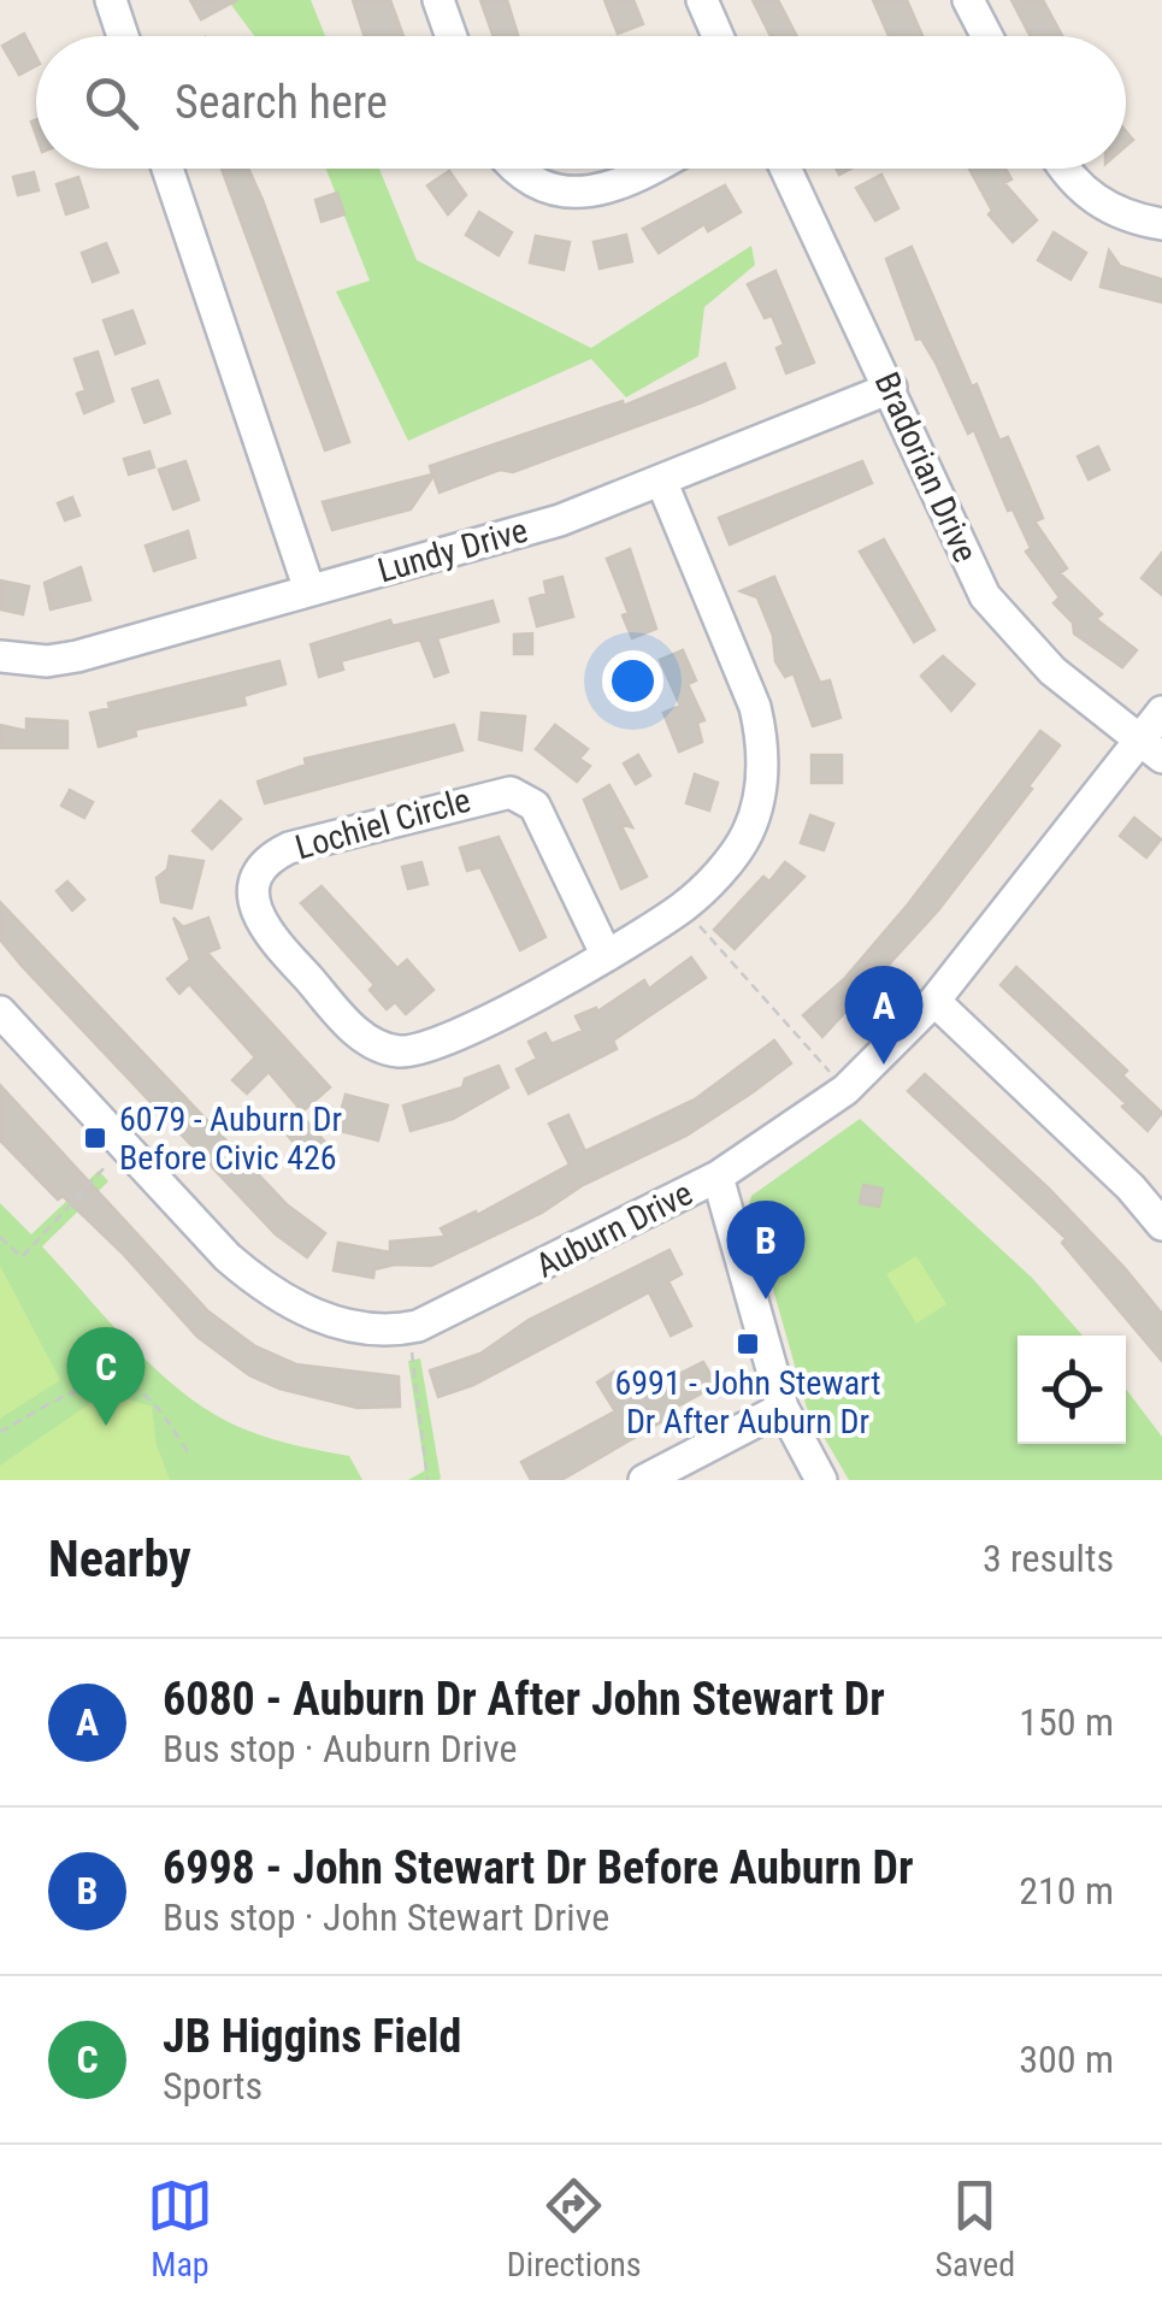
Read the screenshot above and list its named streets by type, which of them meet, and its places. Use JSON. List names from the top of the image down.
{
  "streets": {
    "street": [
      "Bradorian Drive",
      "Lundy Drive",
      "Lochiel Circle",
      "Auburn Drive"
    ]
  },
  "crossings": [
    ["Bradorian Drive", "Lundy Drive"],
    ["Bradorian Drive", "Auburn Drive"],
    ["Lundy Drive", "Lochiel Circle"]
  ],
  "places": {
    "transit": ["6079 - Auburn Dr Before Civic 426", "6991 - John Stewart Dr After Auburn Dr"]
  },
  "page": {
    "search": "Search here",
    "pins": ["A", "B", "C"],
    "heading": ["Nearby", "3 results"],
    "list": [
      {
        "mark": "A",
        "name": "6080 - Auburn Dr After John Stewart Dr",
        "note": "Bus stop · Auburn Drive",
        "value": "150 m"
      },
      {
        "mark": "B",
        "name": "6998 - John Stewart Dr Before Auburn Dr",
        "note": "Bus stop · John Stewart Drive",
        "value": "210 m"
      },
      {
        "mark": "C",
        "name": "JB Higgins Field",
        "note": "Sports",
        "value": "300 m"
      }
    ],
    "nav": ["Map", "Directions", "Saved"]
  }
}
